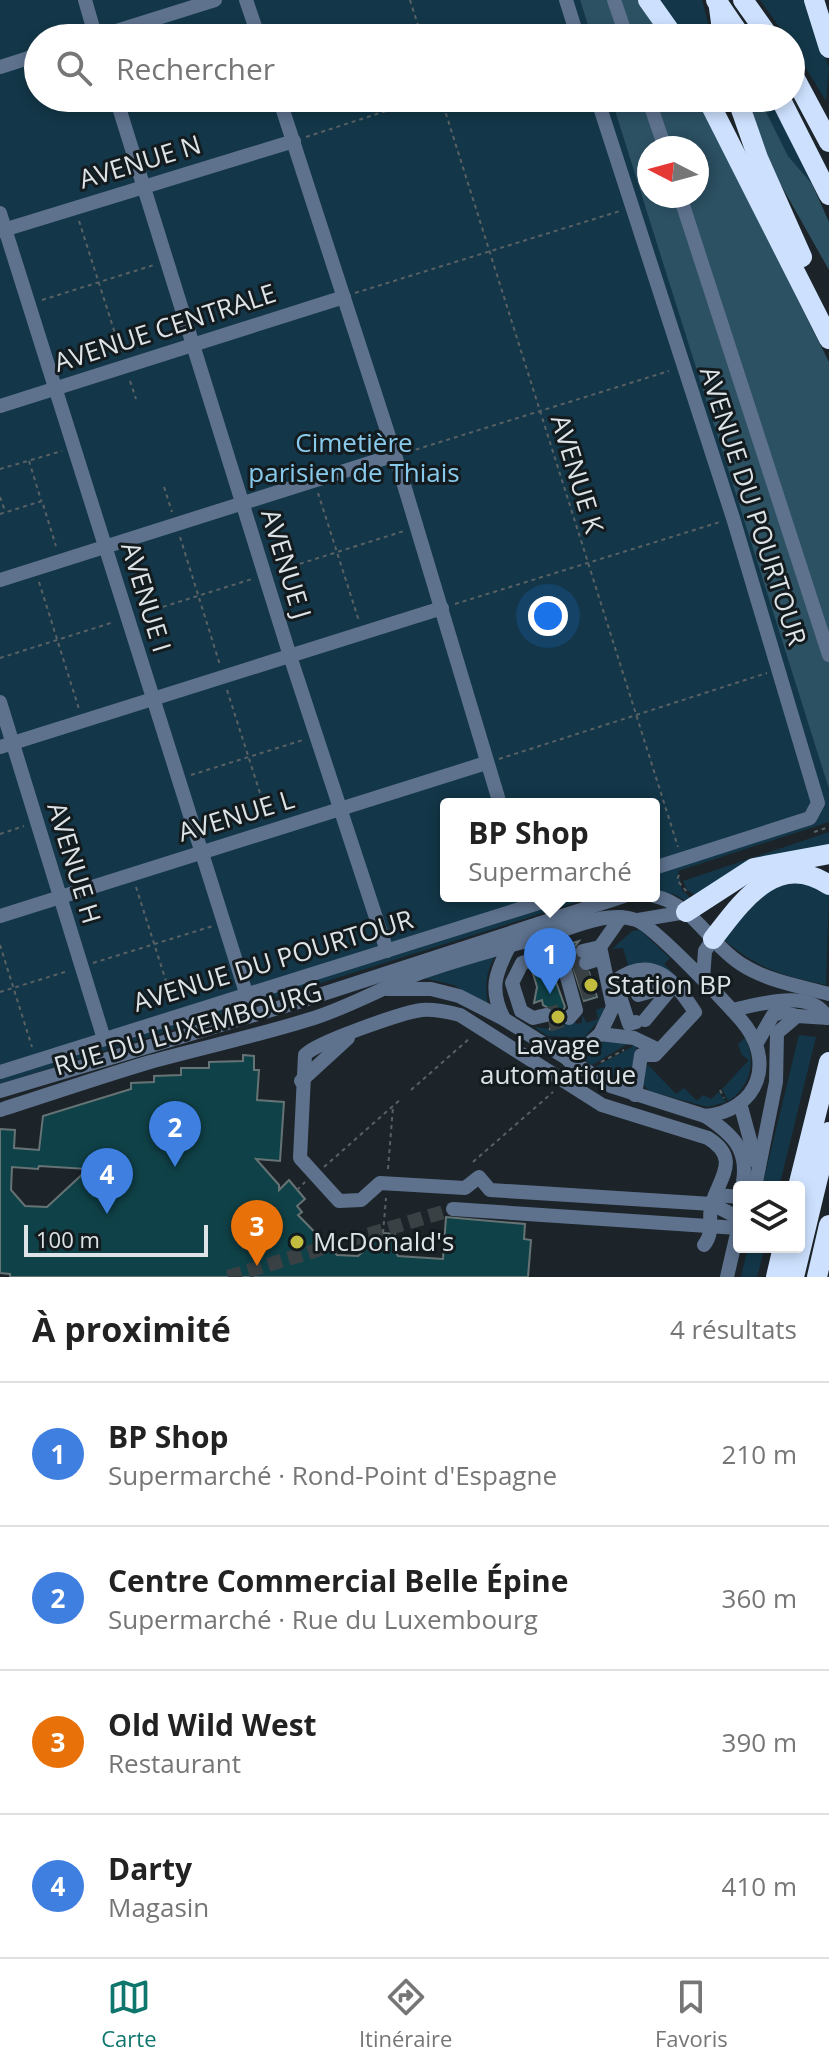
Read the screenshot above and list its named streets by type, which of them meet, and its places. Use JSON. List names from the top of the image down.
{
  "streets": {
    "street": [
      "AVENUE N",
      "AVENUE CENTRALE",
      "AVENUE DU POURTOUR",
      "AVENUE J",
      "AVENUE I",
      "AVENUE L",
      "AVENUE H",
      "RUE DU LUXEMBOURG"
    ],
    "path": ["AVENUE K"]
  },
  "crossings": [
    ["AVENUE N", "AVENUE J"],
    ["AVENUE N", "AVENUE I"],
    ["AVENUE CENTRALE", "AVENUE J"],
    ["AVENUE CENTRALE", "AVENUE I"],
    ["AVENUE K", "AVENUE DU POURTOUR"],
    ["AVENUE DU POURTOUR", "AVENUE J"],
    ["AVENUE DU POURTOUR", "AVENUE I"],
    ["AVENUE DU POURTOUR", "AVENUE H"],
    ["AVENUE J", "AVENUE L"],
    ["AVENUE I", "AVENUE L"],
    ["AVENUE L", "AVENUE H"]
  ],
  "parks": ["Cimetière parisien de Thiais"],
  "places": ["Station BP", "Lavage automatique", "McDonald's"],
  "scale_bar": "100 m",
  "north": "left",
  "page": {
    "search": "Rechercher",
    "popup": ["BP Shop", "Supermarché"],
    "pins": [
      "1",
      "2",
      "4",
      "3"
    ],
    "scale": "100 m",
    "heading": ["À proximité", "4 résultats"],
    "list": [
      {
        "mark": "1",
        "name": "BP Shop",
        "note": "Supermarché · Rond-Point d'Espagne",
        "value": "210 m"
      },
      {
        "mark": "2",
        "name": "Centre Commercial Belle Épine",
        "note": "Supermarché · Rue du Luxembourg",
        "value": "360 m"
      },
      {
        "mark": "3",
        "name": "Old Wild West",
        "note": "Restaurant",
        "value": "390 m"
      },
      {
        "mark": "4",
        "name": "Darty",
        "note": "Magasin",
        "value": "410 m"
      }
    ],
    "nav": ["Carte", "Itinéraire", "Favoris"]
  }
}
